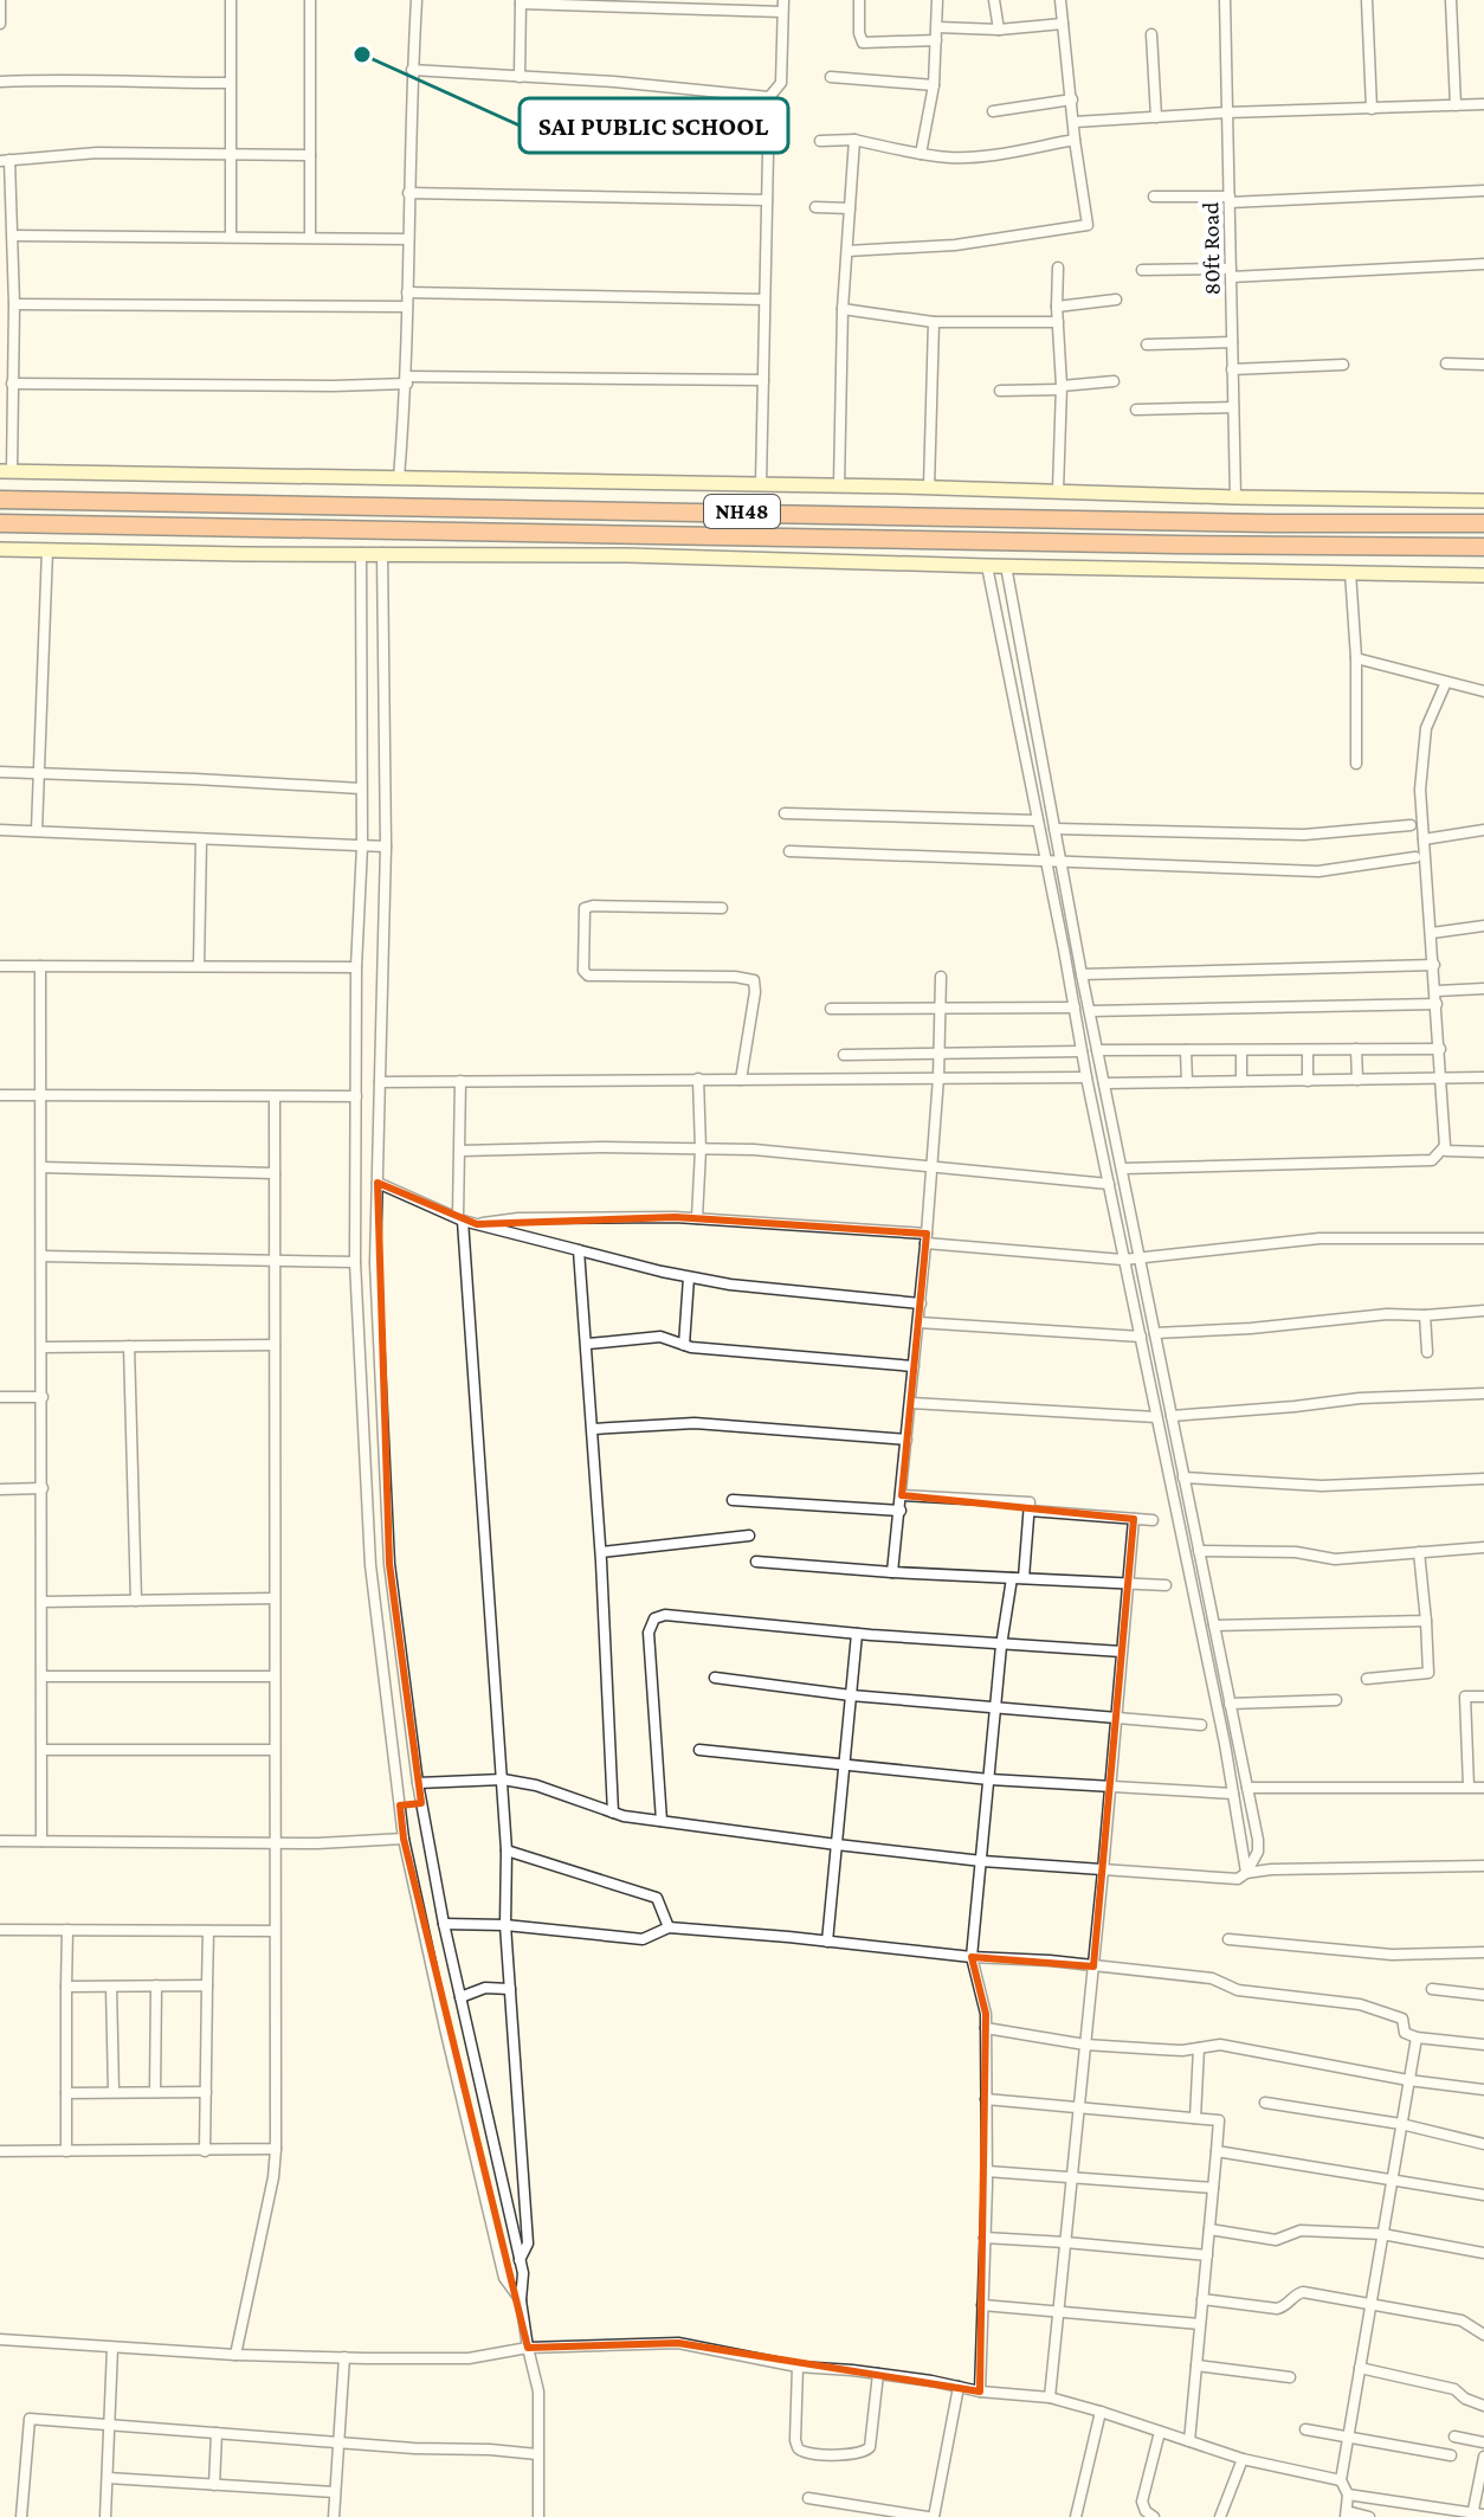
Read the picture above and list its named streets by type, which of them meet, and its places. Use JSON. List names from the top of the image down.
{
  "streets": {
    "highway": ["NH48"],
    "street": ["80ft Road"]
  },
  "places": ["SAI PUBLIC SCHOOL"]
}
